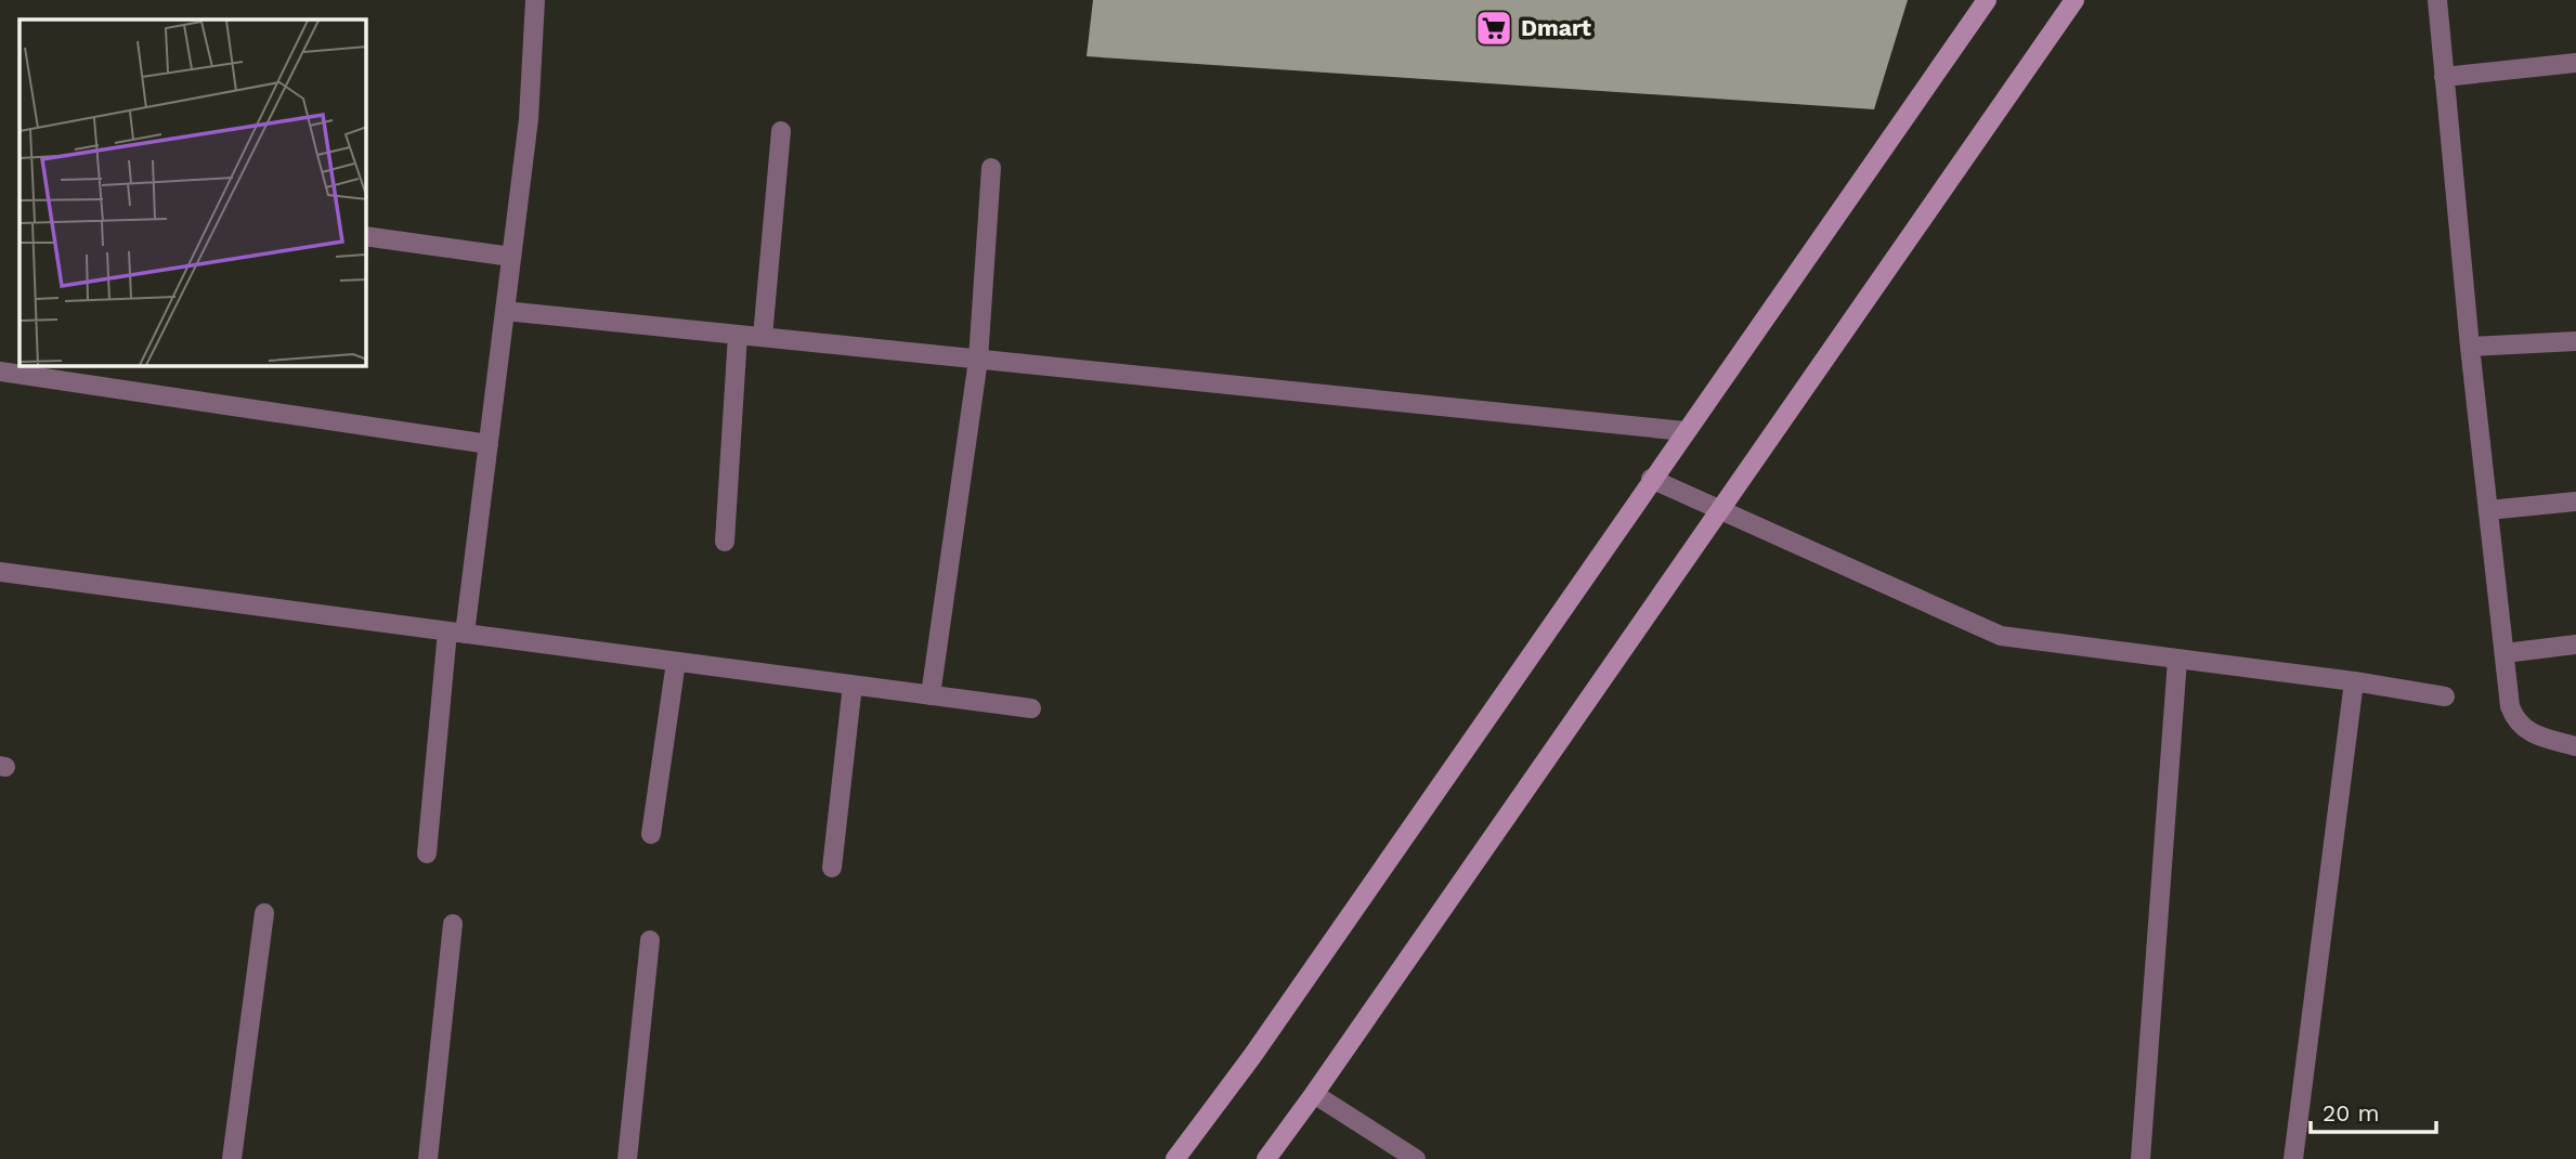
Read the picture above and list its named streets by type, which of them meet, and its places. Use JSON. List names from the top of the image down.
{
  "places": {
    "supermarket": ["Dmart"]
  },
  "scale_bar": "20 m"
}
